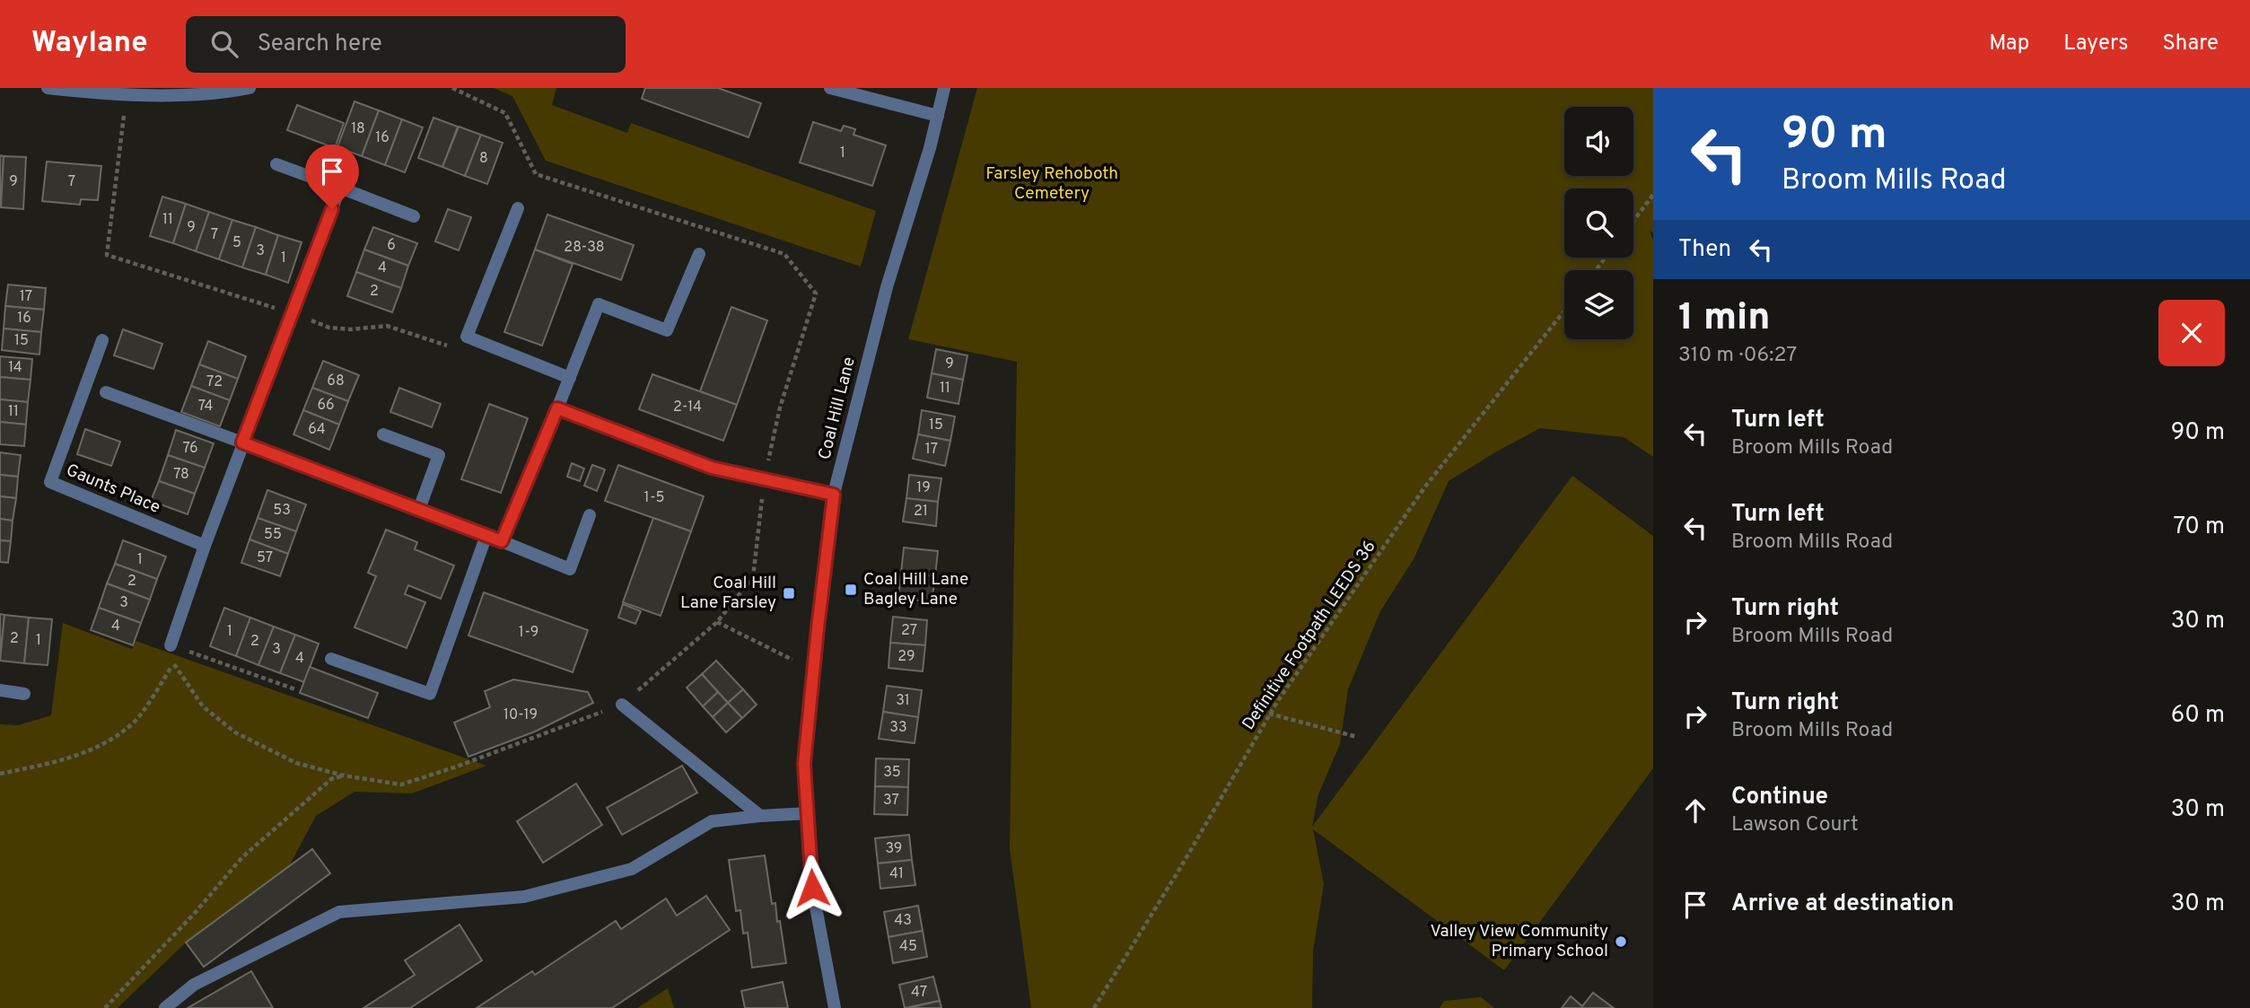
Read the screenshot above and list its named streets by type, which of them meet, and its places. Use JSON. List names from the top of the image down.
{
  "streets": {
    "street": ["Coal Hill Lane", "Gaunts Place"],
    "path": ["Definitive Footpath LEEDS 36"]
  },
  "parks": ["Farsley Rehoboth Cemetery"],
  "places": {
    "transit": ["Coal Hill Lane Bagley Lane", "Coal Hill Lane Farsley"],
    "other": ["Valley View Community Primary School"]
  },
  "house_numbers": [
    "18",
    "16",
    "1",
    "8",
    "9",
    "7",
    "11",
    "9",
    "7",
    "5",
    "6",
    "28-38",
    "3",
    "1",
    "4",
    "2",
    "17",
    "16",
    "15",
    "9",
    "14",
    "68",
    "72",
    "11",
    "66",
    "74",
    "2-14",
    "11",
    "15",
    "64",
    "76",
    "17",
    "78",
    "19",
    "1-5",
    "53",
    "21",
    "55",
    "57",
    "1",
    "2",
    "3",
    "4",
    "27",
    "1",
    "1-9",
    "2",
    "1",
    "2",
    "3",
    "29",
    "4",
    "31",
    "10-19",
    "33",
    "35",
    "37",
    "39",
    "41",
    "43",
    "45",
    "47"
  ],
  "page": {
    "header": "Waylane",
    "search": "Search here",
    "nav": ["Map", "Layers", "Share"],
    "turn": ["90 m", "Broom Mills Road"],
    "then": "Then",
    "heading": ["1 min", "310 m · 06:27"],
    "list": [
      {
        "name": "Turn left",
        "note": "Broom Mills Road",
        "value": "90 m"
      },
      {
        "name": "Turn left",
        "note": "Broom Mills Road",
        "value": "70 m"
      },
      {
        "name": "Turn right",
        "note": "Broom Mills Road",
        "value": "30 m"
      },
      {
        "name": "Turn right",
        "note": "Broom Mills Road",
        "value": "60 m"
      },
      {
        "name": "Continue",
        "note": "Lawson Court",
        "value": "30 m"
      },
      {
        "name": "Arrive at destination",
        "value": "30 m"
      }
    ]
  }
}
